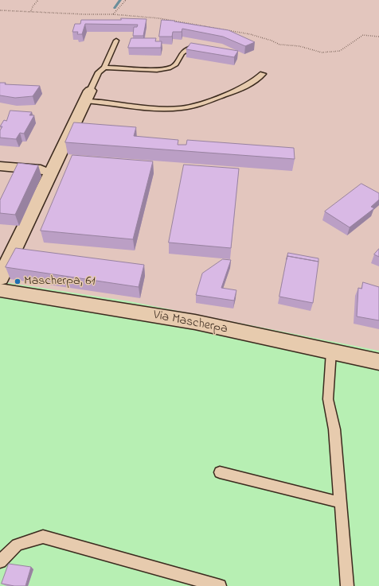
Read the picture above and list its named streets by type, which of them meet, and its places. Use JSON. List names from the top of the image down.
{
  "streets": {
    "street": ["Via Mascherpa"]
  },
  "places": ["Mascherpa, 61"]
}
